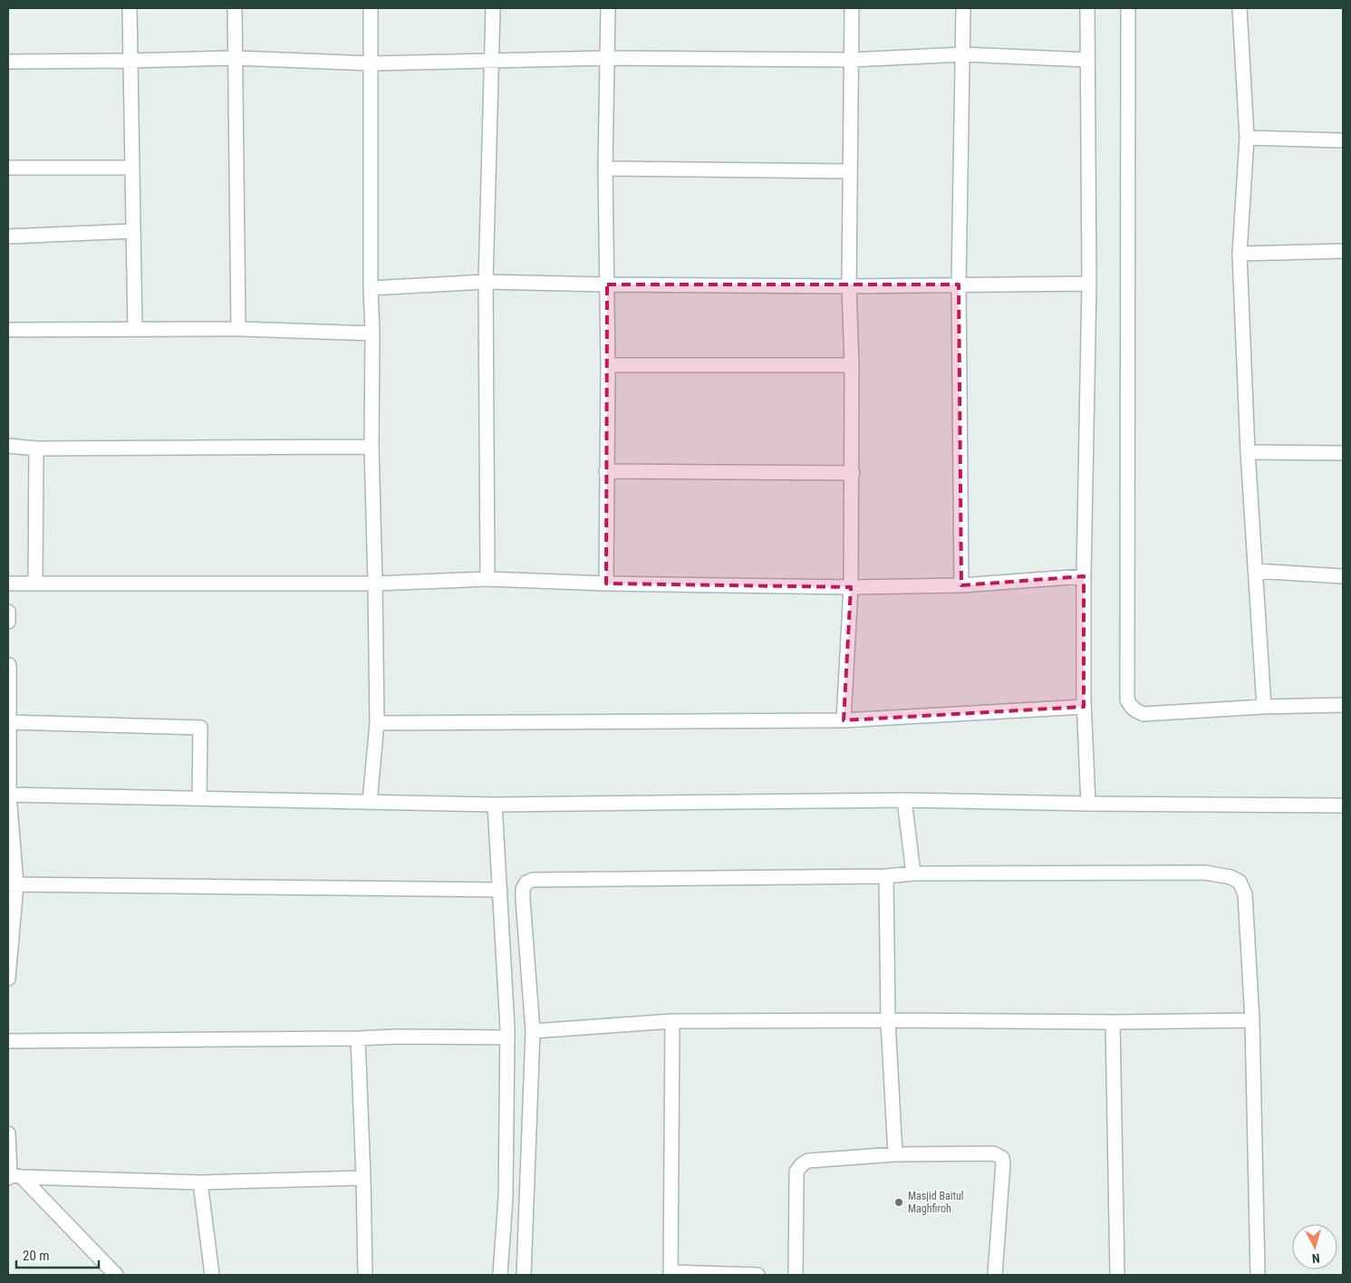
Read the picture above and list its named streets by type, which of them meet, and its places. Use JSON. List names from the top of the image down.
{
  "places": ["Masjid Baitul Maghfiroh"],
  "scale_bar": "20 m",
  "north": "bottom"
}
